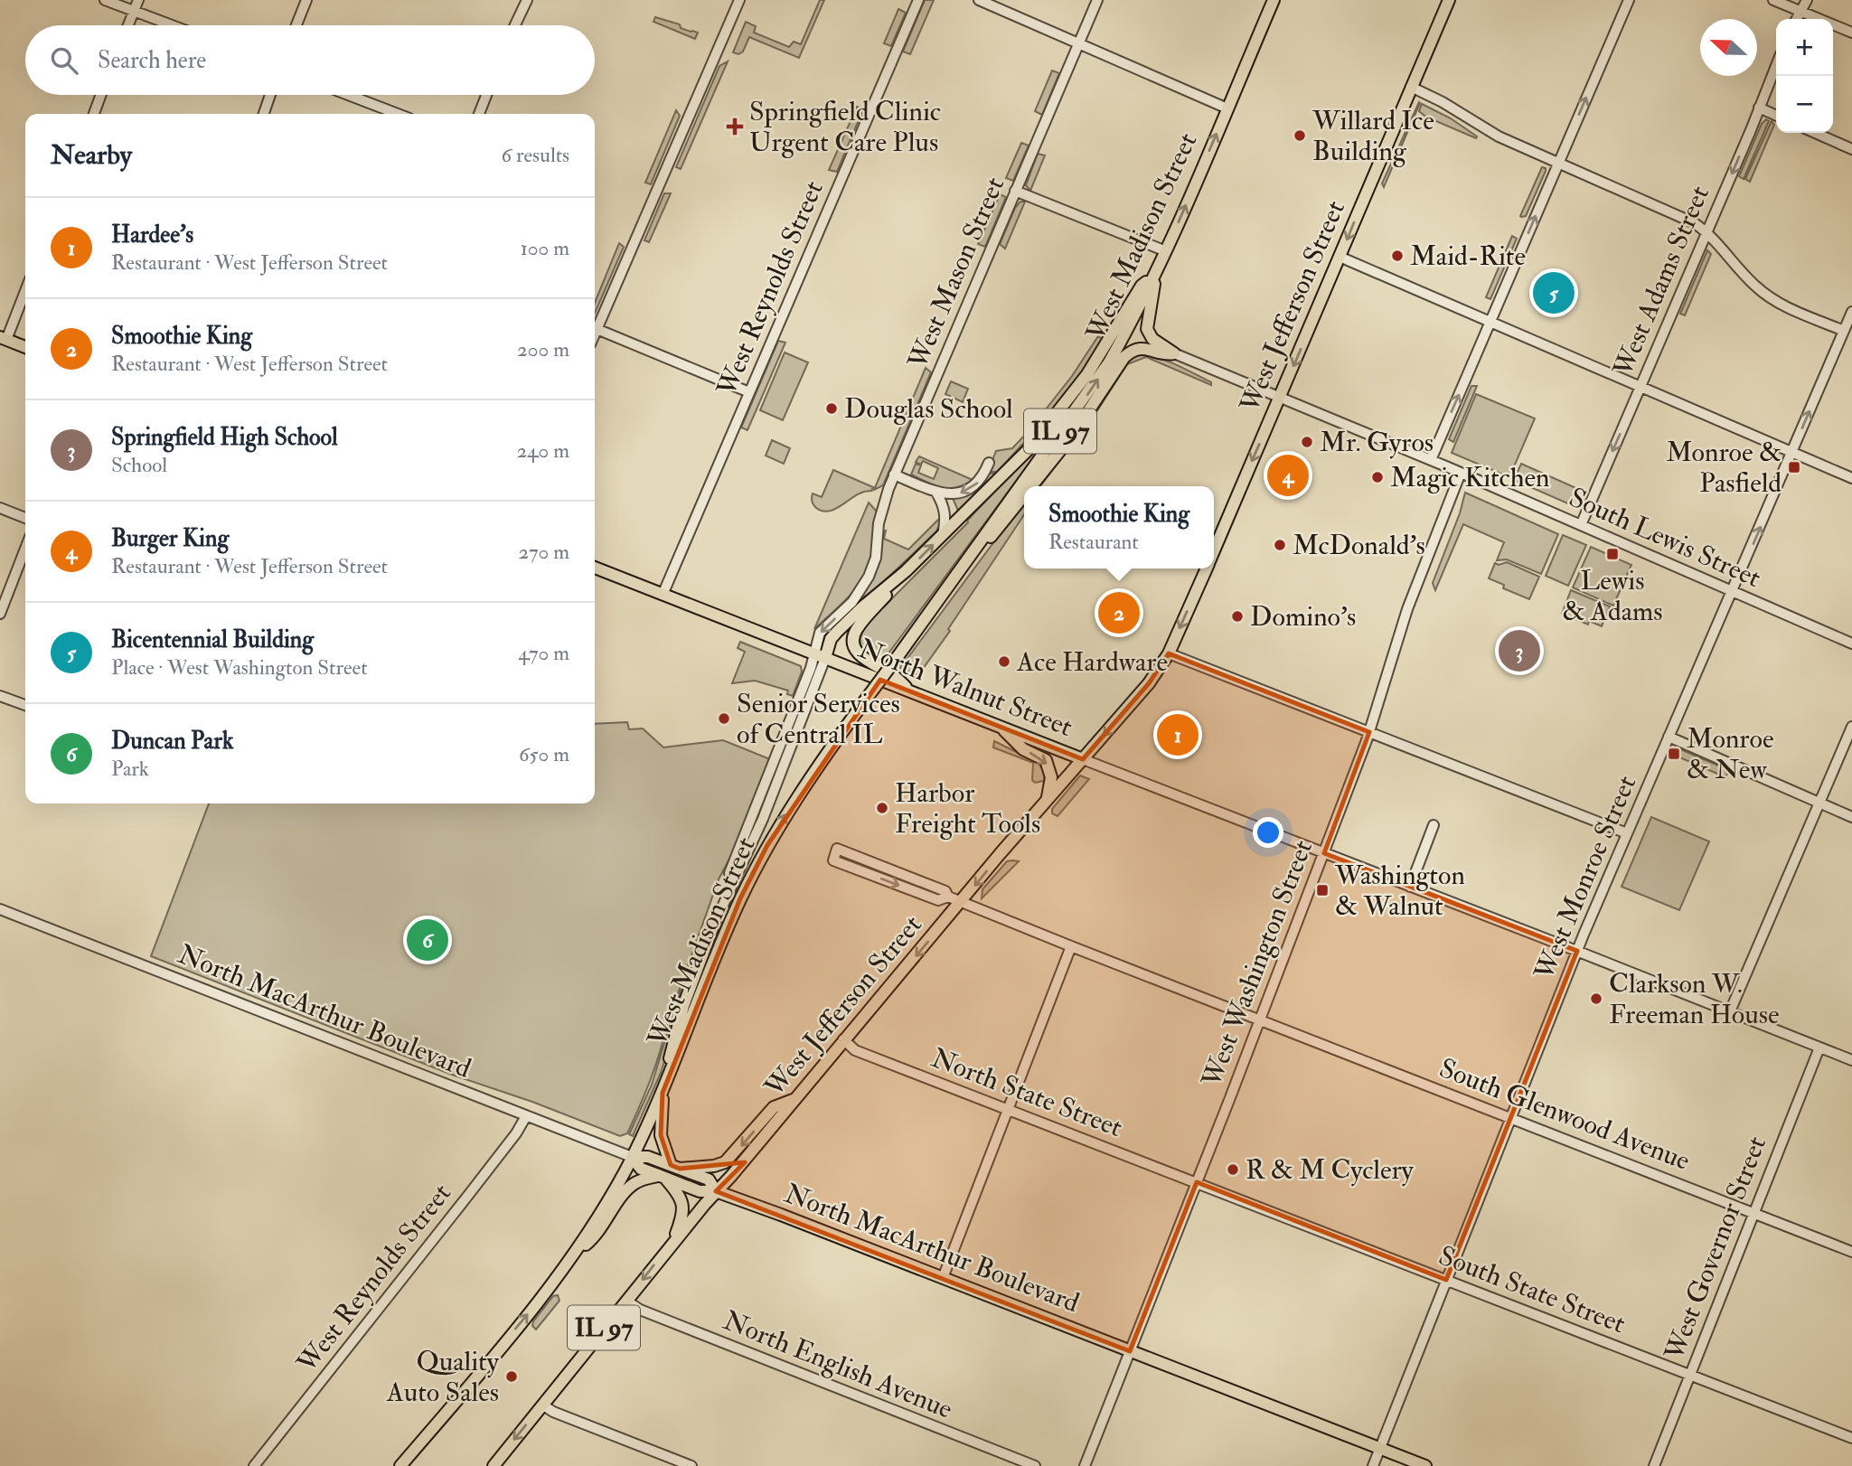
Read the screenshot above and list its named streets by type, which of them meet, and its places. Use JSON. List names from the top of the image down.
{
  "streets": {
    "main road": [
      "West Madison Street",
      "West Jefferson Street",
      "IL 97",
      "North Walnut Street",
      "North MacArthur Boulevard"
    ],
    "street": [
      "West Mason Street",
      "West Adams Street",
      "West Reynolds Street",
      "South Lewis Street",
      "West Monroe Street",
      "West Washington Street",
      "North State Street",
      "South Glenwood Avenue",
      "West Governor Street",
      "South State Street",
      "North English Avenue"
    ]
  },
  "crossings": [
    ["West Madison Street", "North MacArthur Boulevard"],
    ["West Mason Street", "North Walnut Street"],
    ["West Adams Street", "South Lewis Street"],
    ["West Reynolds Street", "North Walnut Street"],
    ["West Reynolds Street", "North MacArthur Boulevard"],
    ["West Jefferson Street", "South Lewis Street"],
    ["West Jefferson Street", "North Walnut Street"],
    ["West Jefferson Street", "North MacArthur Boulevard"],
    ["West Jefferson Street", "North State Street"],
    ["West Jefferson Street", "South Glenwood Avenue"],
    ["West Jefferson Street", "North English Avenue"],
    ["South Lewis Street", "West Monroe Street"],
    ["South Lewis Street", "West Washington Street"],
    ["North Walnut Street", "West Monroe Street"],
    ["North Walnut Street", "West Washington Street"],
    ["North Walnut Street", "West Governor Street"],
    ["West Monroe Street", "North MacArthur Boulevard"],
    ["West Monroe Street", "South Glenwood Avenue"],
    ["West Monroe Street", "South State Street"],
    ["West Washington Street", "North MacArthur Boulevard"],
    ["West Washington Street", "North State Street"],
    ["West Washington Street", "South Glenwood Avenue"],
    ["West Washington Street", "South State Street"],
    ["North State Street", "South State Street"],
    ["South Glenwood Avenue", "West Governor Street"],
    ["West Governor Street", "South State Street"]
  ],
  "one_way": ["West Adams Street", "West Jefferson Street"],
  "places": {
    "health": ["Springfield Clinic Urgent Care Plus"],
    "other": [
      "Willard Ice Building",
      "Maid-Rite",
      "Douglas School",
      "Mr. Gyros",
      "Magic Kitchen",
      "McDonald's",
      "Domino's",
      "Ace Hardware",
      "Senior Services of Central IL",
      "Harbor Freight Tools",
      "Clarkson W. Freeman House",
      "R & M Cyclery",
      "Quality Auto Sales"
    ],
    "transit": [
      "Monroe & Pasfield",
      "Lewis & Adams",
      "Monroe & New",
      "Washington & Walnut"
    ]
  },
  "north": "left",
  "page": {
    "map_buttons": ["+", "−"],
    "search": "Search here",
    "heading": ["Nearby", "6 results"],
    "list": [
      {
        "mark": "1",
        "name": "Hardee's",
        "note": "Restaurant · West Jefferson Street",
        "value": "100 m"
      },
      {
        "mark": "2",
        "name": "Smoothie King",
        "note": "Restaurant · West Jefferson Street",
        "value": "200 m"
      },
      {
        "mark": "3",
        "name": "Springfield High School",
        "note": "School",
        "value": "240 m"
      },
      {
        "mark": "4",
        "name": "Burger King",
        "note": "Restaurant · West Jefferson Street",
        "value": "270 m"
      },
      {
        "mark": "5",
        "name": "Bicentennial Building",
        "note": "Place · West Washington Street",
        "value": "470 m"
      },
      {
        "mark": "6",
        "name": "Duncan Park",
        "note": "Park",
        "value": "650 m"
      }
    ],
    "pins": [
      "5",
      "4",
      "2",
      "3",
      "1",
      "6"
    ],
    "popup": ["Smoothie King", "Restaurant"]
  }
}
